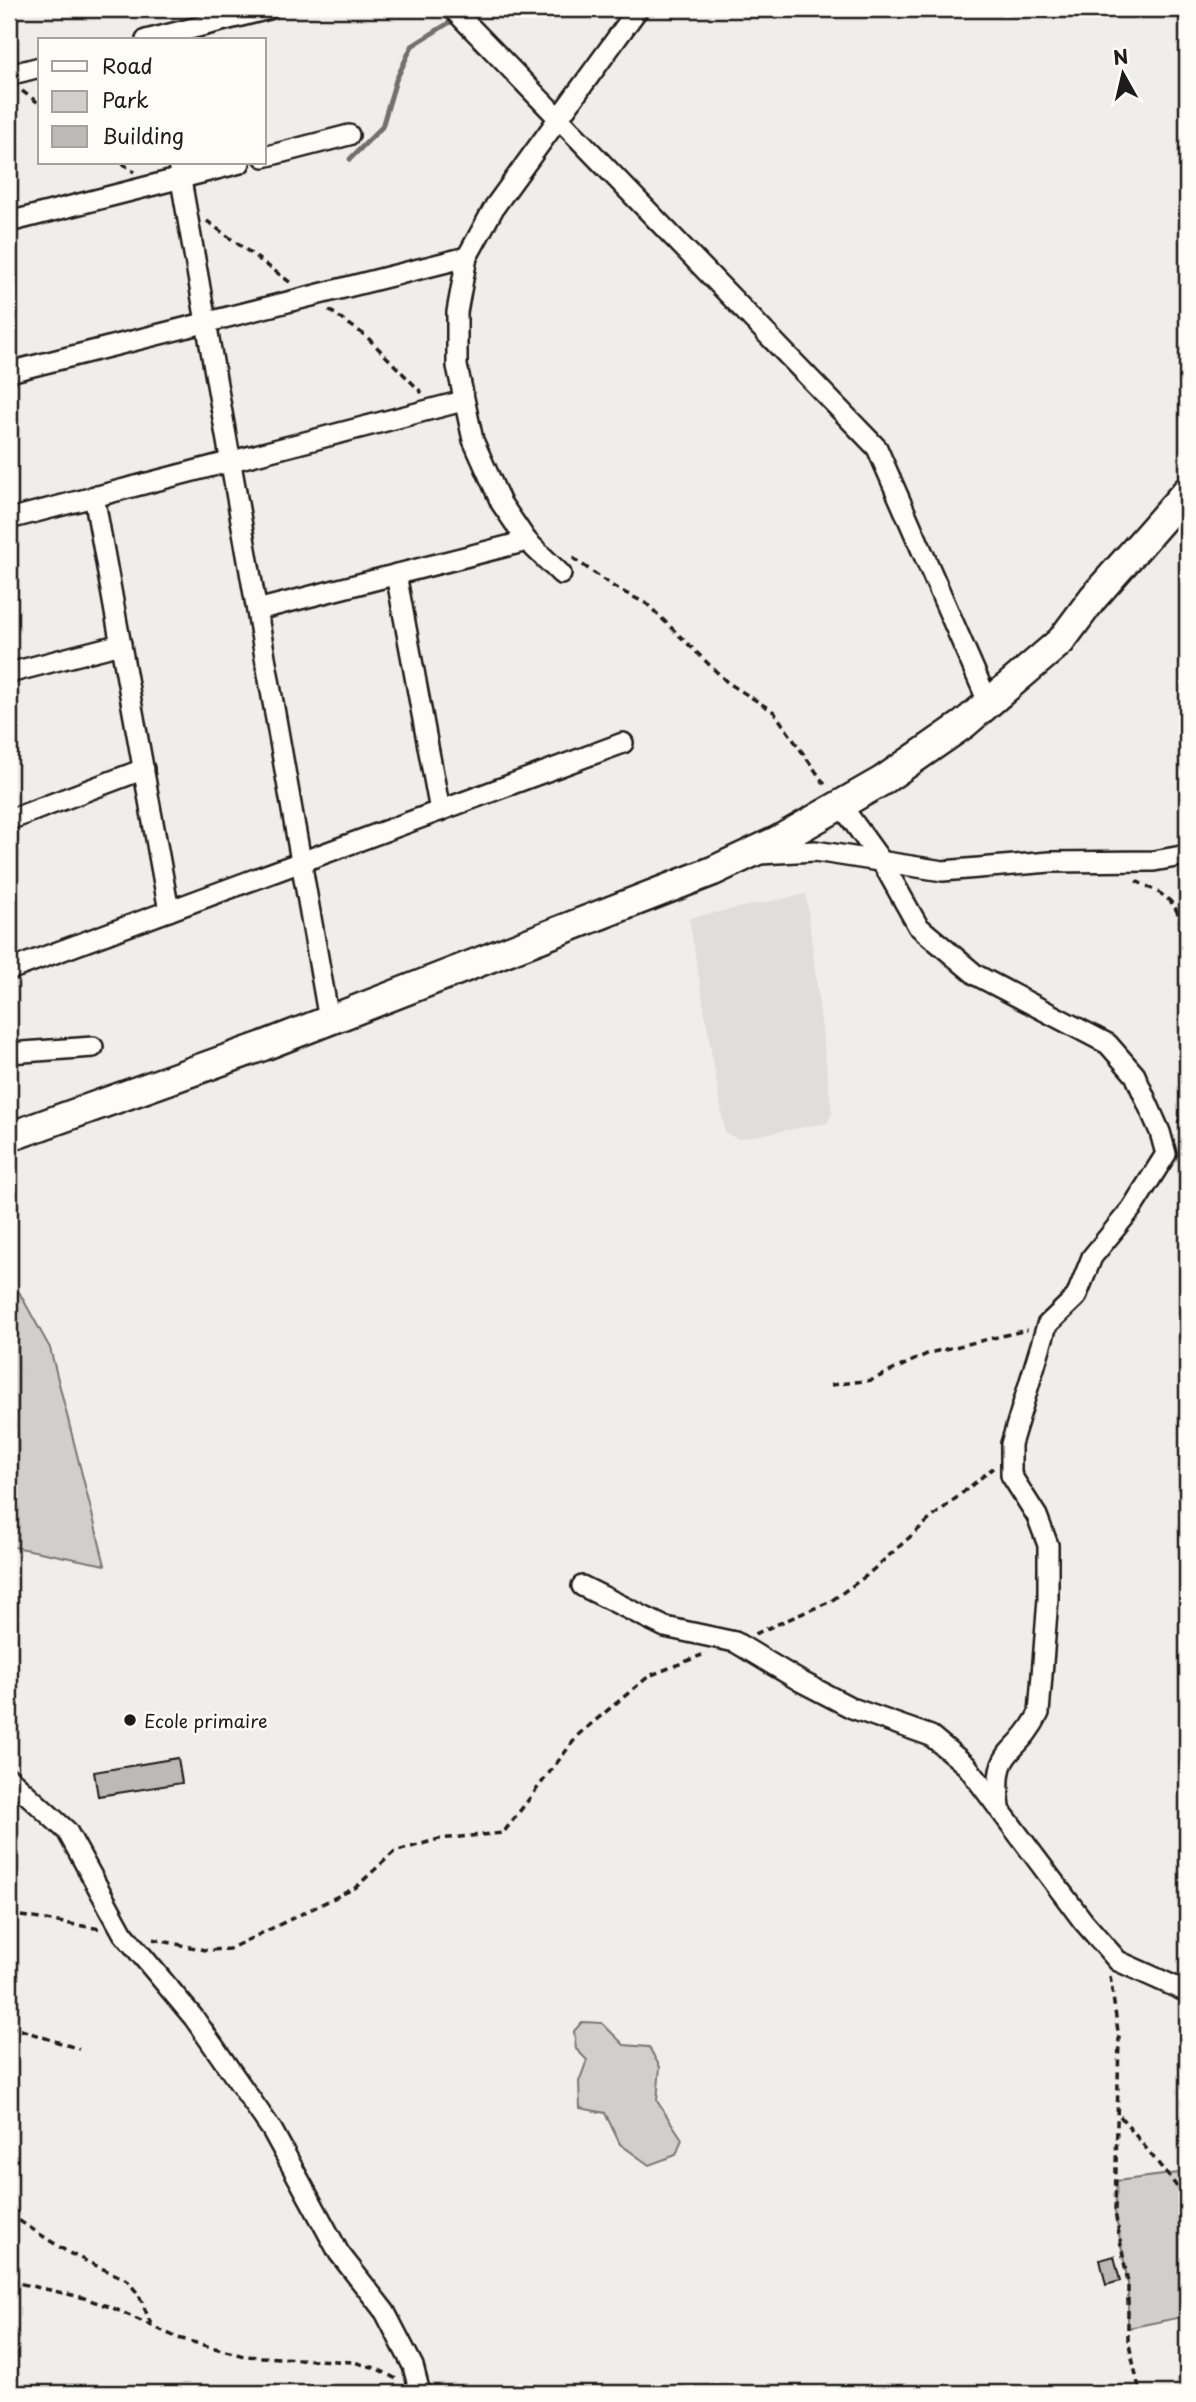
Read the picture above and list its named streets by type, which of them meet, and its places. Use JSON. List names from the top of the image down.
{
  "places": ["Ecole primaire"],
  "legend": ["Road", "Park", "Building"],
  "north": "top"
}
